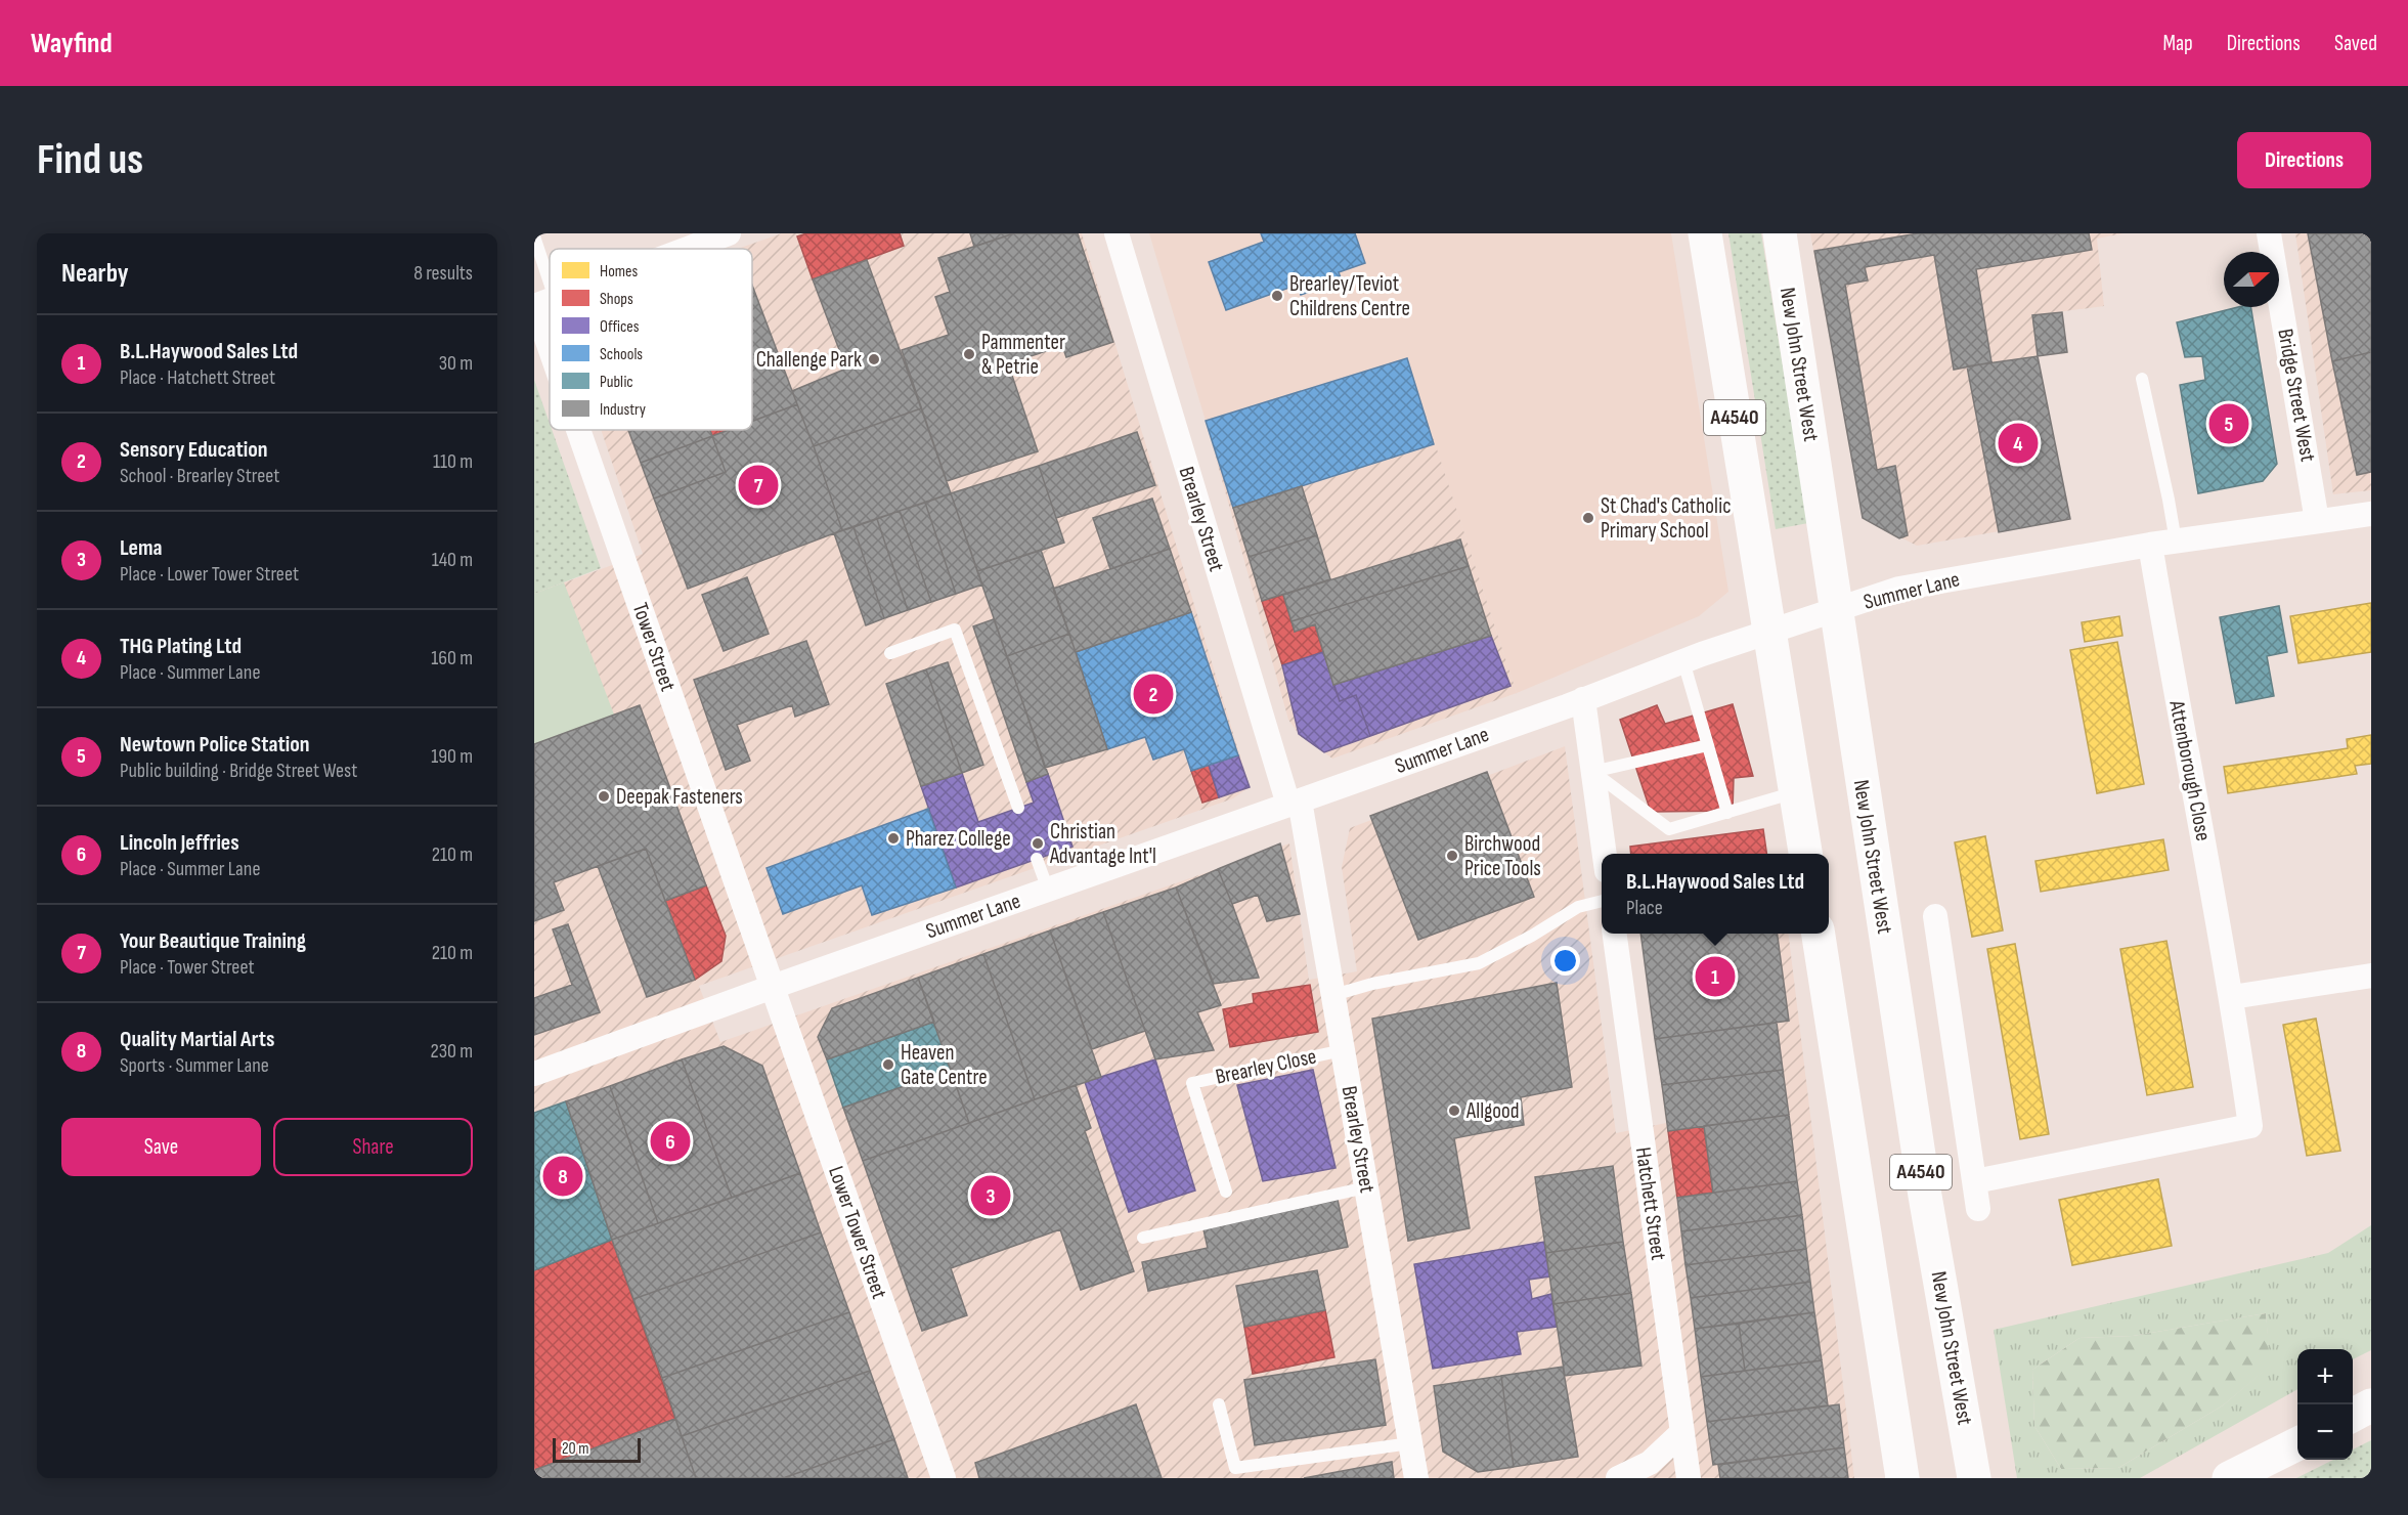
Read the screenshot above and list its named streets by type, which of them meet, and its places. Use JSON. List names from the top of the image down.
{
  "streets": {
    "highway": ["New John Street West", "A4540"],
    "street": [
      "Bridge Street West",
      "Brearley Street",
      "Summer Lane",
      "Tower Street",
      "Attenborough Close",
      "Hatchett Street",
      "Lower Tower Street"
    ],
    "lane": ["Brearley Close"]
  },
  "crossings": [
    ["New John Street West", "Summer Lane"],
    ["Bridge Street West", "Summer Lane"],
    ["A4540", "Summer Lane"],
    ["Brearley Street", "Summer Lane"],
    ["Brearley Street", "Brearley Close"],
    ["Summer Lane", "Tower Street"],
    ["Summer Lane", "Attenborough Close"],
    ["Summer Lane", "Lower Tower Street"],
    ["Tower Street", "Lower Tower Street"]
  ],
  "places": [
    "Brearley/Teviot Childrens Centre",
    "Pammenter & Petrie",
    "Challenge Park",
    "St Chad's Catholic Primary School",
    "Deepak Fasteners",
    "Pharez College",
    "Christian Advantage Int'l",
    "Birchwood Price Tools",
    "Heaven Gate Centre",
    "Allgood"
  ],
  "legend": [
    "Homes",
    "Shops",
    "Offices",
    "Schools",
    "Public",
    "Industry"
  ],
  "scale_bar": "20 m",
  "north": "right",
  "page": {
    "header": "Wayfind",
    "nav": ["Map", "Directions", "Saved"],
    "buttons": [
      "Directions",
      ["Save", "Share"]
    ],
    "title": "Find us",
    "heading": ["Nearby", "8 results"],
    "list": [
      {
        "mark": "1",
        "name": "B.L.Haywood Sales Ltd",
        "note": "Place · Hatchett Street",
        "value": "30 m"
      },
      {
        "mark": "2",
        "name": "Sensory Education",
        "note": "School · Brearley Street",
        "value": "110 m"
      },
      {
        "mark": "3",
        "name": "Lema",
        "note": "Place · Lower Tower Street",
        "value": "140 m"
      },
      {
        "mark": "4",
        "name": "THG Plating Ltd",
        "note": "Place · Summer Lane",
        "value": "160 m"
      },
      {
        "mark": "5",
        "name": "Newtown Police Station",
        "note": "Public building · Bridge Street West",
        "value": "190 m"
      },
      {
        "mark": "6",
        "name": "Lincoln Jeffries",
        "note": "Place · Summer Lane",
        "value": "210 m"
      },
      {
        "mark": "7",
        "name": "Your Beautique Training",
        "note": "Place · Tower Street",
        "value": "210 m"
      },
      {
        "mark": "8",
        "name": "Quality Martial Arts",
        "note": "Sports · Summer Lane",
        "value": "230 m"
      }
    ],
    "pins": [
      "5",
      "4",
      "7",
      "2",
      "1",
      "6",
      "8",
      "3"
    ],
    "popup": ["B.L.Haywood Sales Ltd", "Place"],
    "map_buttons": ["+", "−"],
    "scale": "20 m"
  }
}
